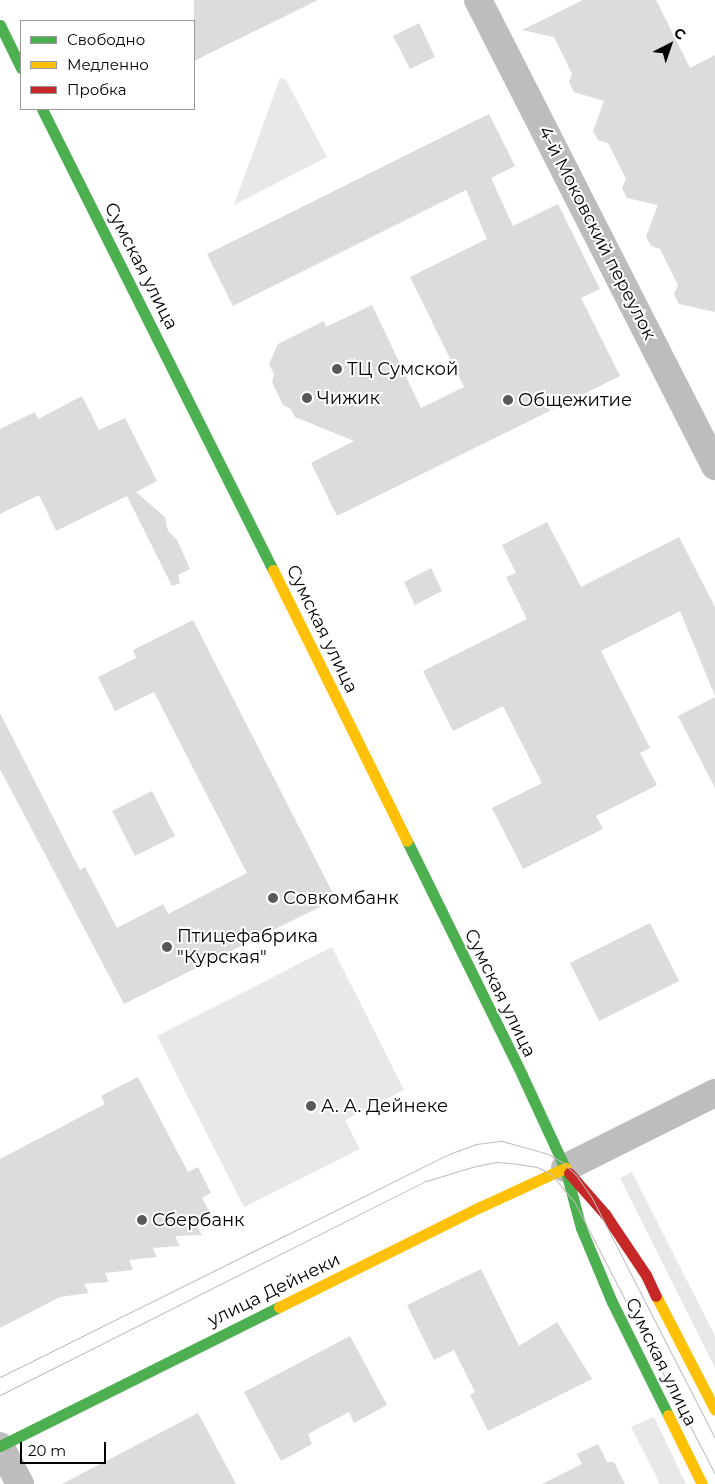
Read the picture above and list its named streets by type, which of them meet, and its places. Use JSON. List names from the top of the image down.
{
  "streets": {
    "main road": ["Сумская улица", "улица Дейнеки"],
    "street": ["4-й Моковский переулок"]
  },
  "crossings": [
    ["Сумская улица", "улица Дейнеки"]
  ],
  "places": [
    "ТЦ Сумской",
    "Чижик",
    "Общежитие",
    "Совкомбанк",
    "Птицефабрика \"Курская\"",
    "А. А. Дейнеке",
    "Сбербанк"
  ],
  "legend": ["Свободно", "Медленно", "Пробка"],
  "scale_bar": "20 m",
  "north": "top right"
}
